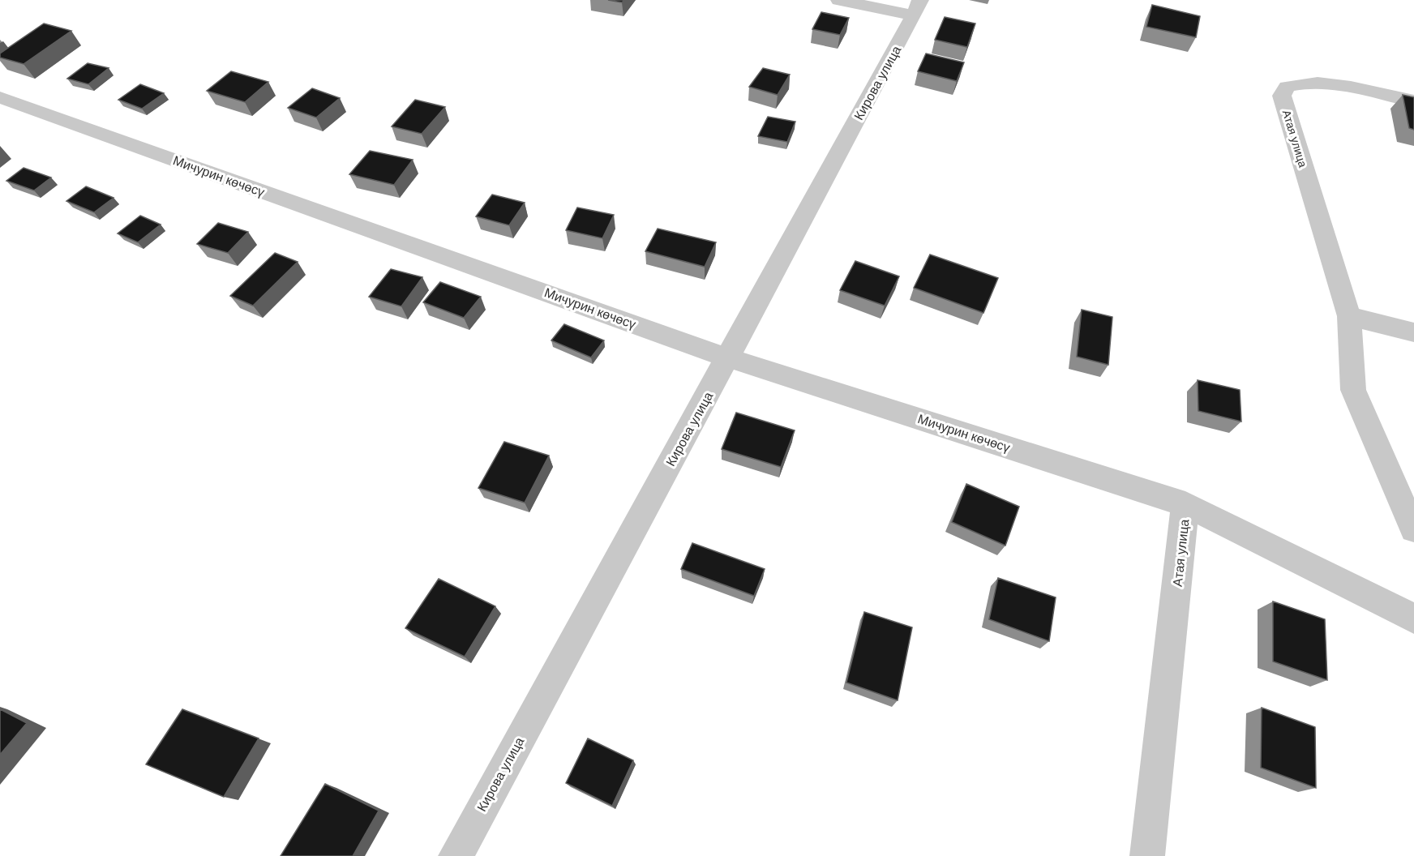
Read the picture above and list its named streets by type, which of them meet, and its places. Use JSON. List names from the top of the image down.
{
  "streets": {
    "street": ["Кирова улица", "Атая улица", "Мичурин көчөсү"]
  },
  "crossings": [
    ["Кирова улица", "Мичурин көчөсү"],
    ["Атая улица", "Мичурин көчөсү"]
  ]
}
